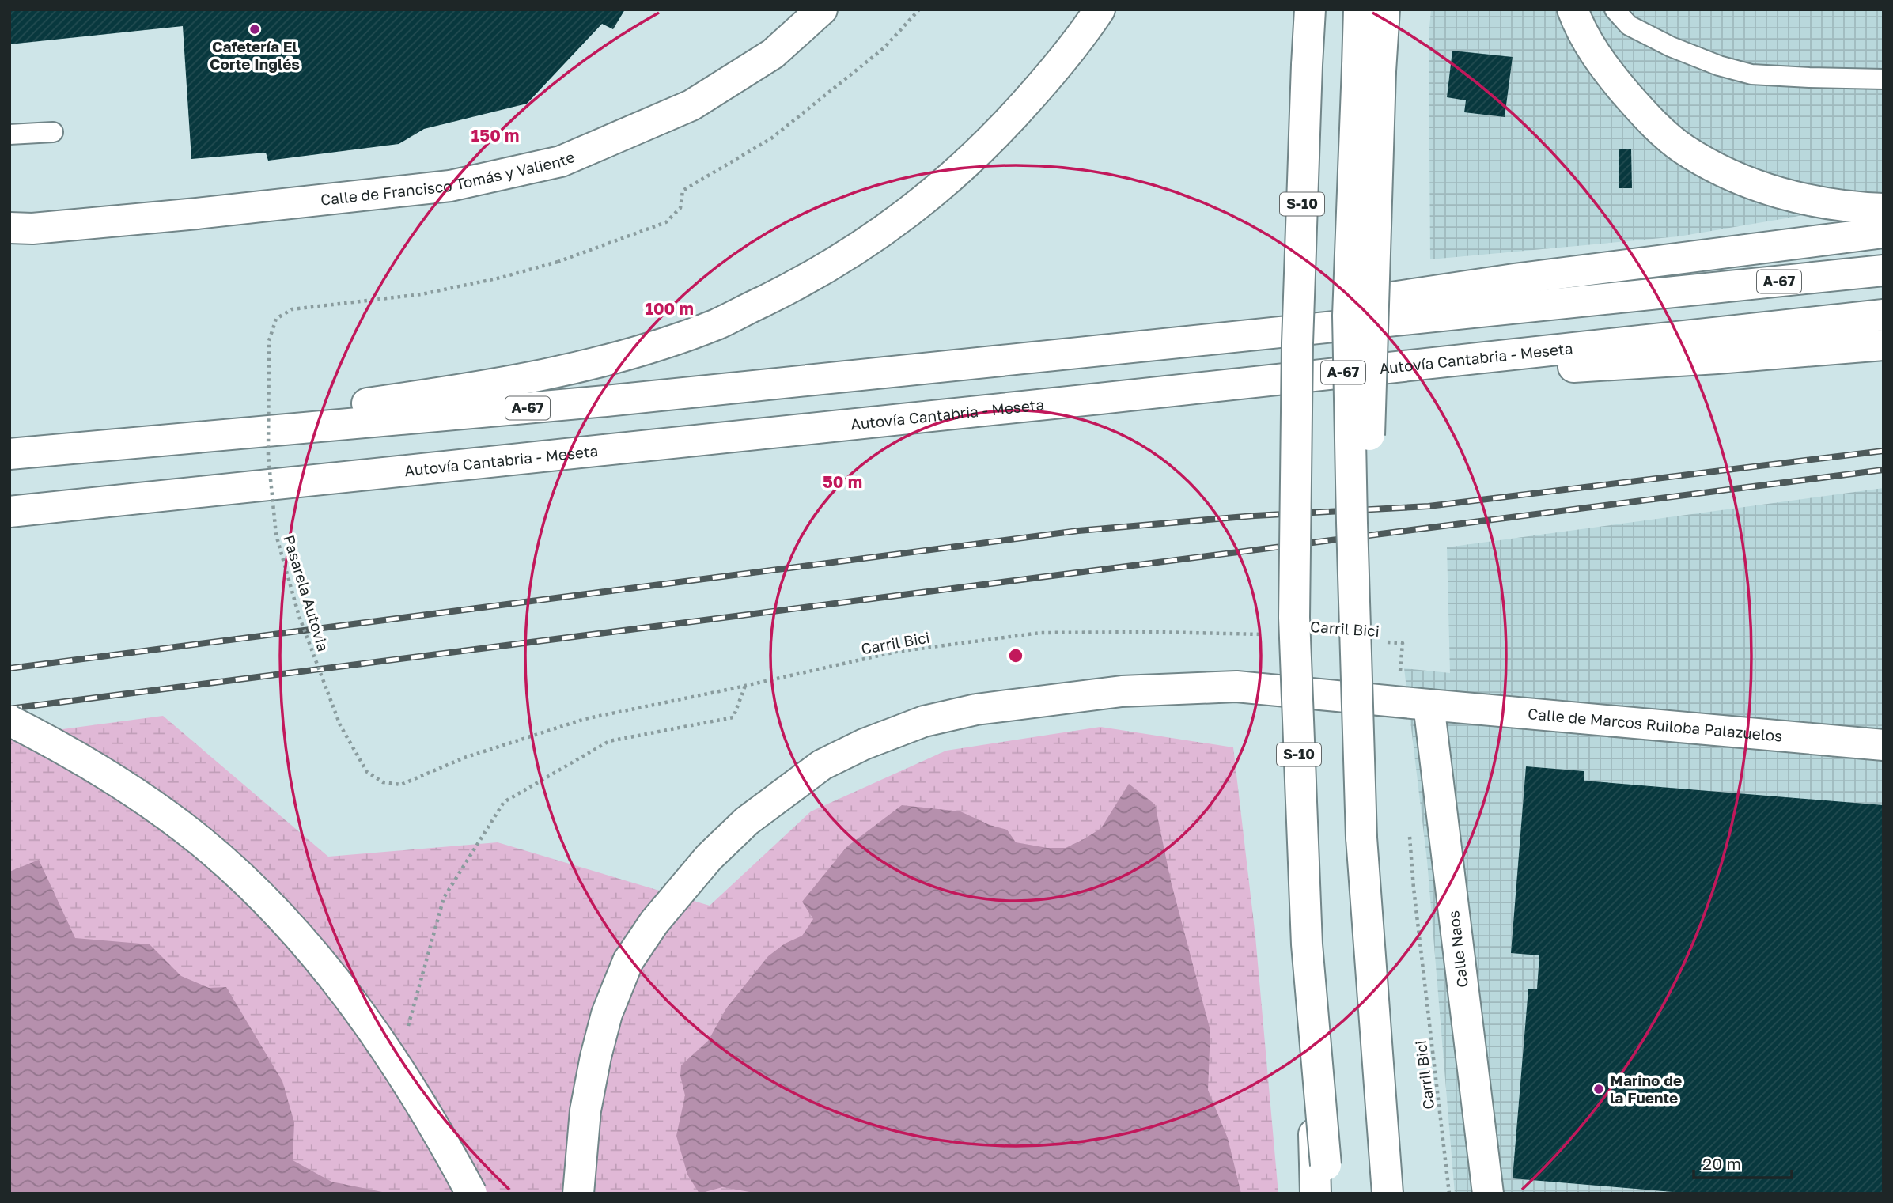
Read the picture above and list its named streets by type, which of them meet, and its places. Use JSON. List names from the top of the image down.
{
  "streets": {
    "main road": [
      "Calle de Francisco Tomás y Valiente",
      "S-10",
      "A-67",
      "Autovía Cantabria - Meseta",
      "Calle de Marcos Ruiloba Palazuelos",
      "Calle Naos"
    ],
    "path": ["Pasarela Autovia", "Carril Bici"]
  },
  "crossings": [
    ["Pasarela Autovia", "Carril Bici"],
    ["Carril Bici", "Calle de Marcos Ruiloba Palazuelos"],
    ["Calle de Marcos Ruiloba Palazuelos", "Calle Naos"]
  ],
  "places": ["Cafetería El Corte Inglés", "Marino de la Fuente"],
  "scale_bar": "20 m",
  "rings": ["150 m", "100 m", "50 m"]
}
